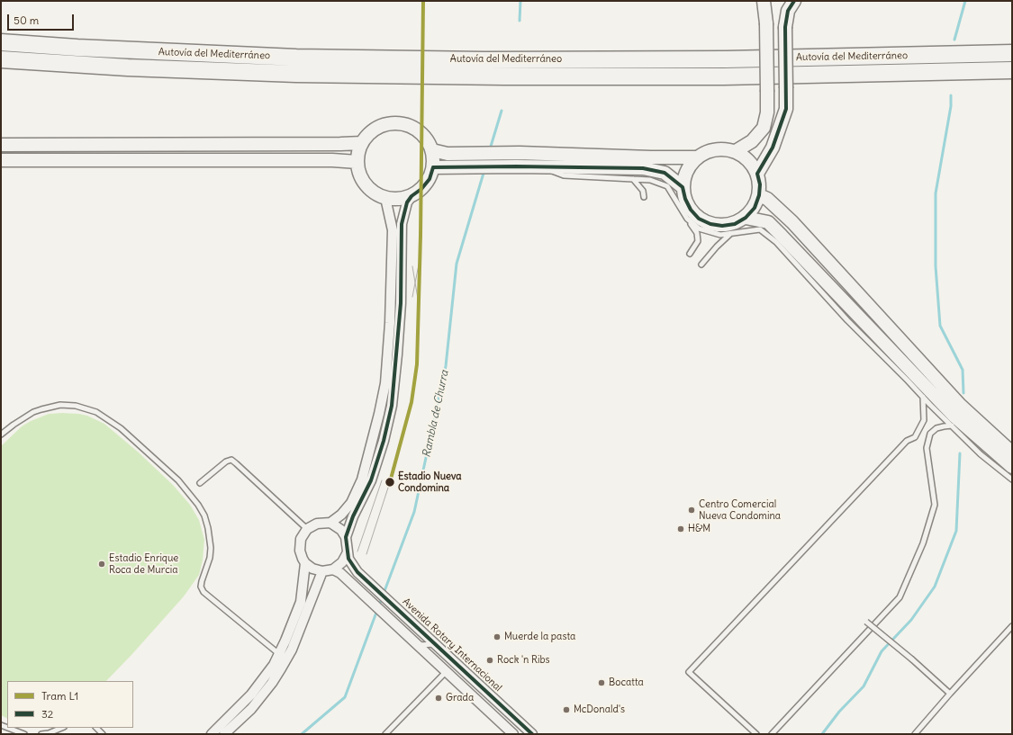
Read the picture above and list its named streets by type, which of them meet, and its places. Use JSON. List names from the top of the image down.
{
  "streets": {
    "highway": ["Autovía del Mediterráneo"],
    "street": ["Avenida Rotary Internacional"]
  },
  "water": ["Rambla de Churra"],
  "places": [
    "Estadio Nueva Condomina",
    "Centro Comercial Nueva Condomina",
    "H&M",
    "Estadio Enrique Roca de Murcia",
    "Muerde la pasta",
    "Rock 'n Ribs",
    "Bocatta",
    "Grada",
    "McDonald's"
  ],
  "lines": ["tram line L1", "transit line 32"],
  "legend": ["Tram L1", "32"],
  "scale_bar": "50 m"
}
